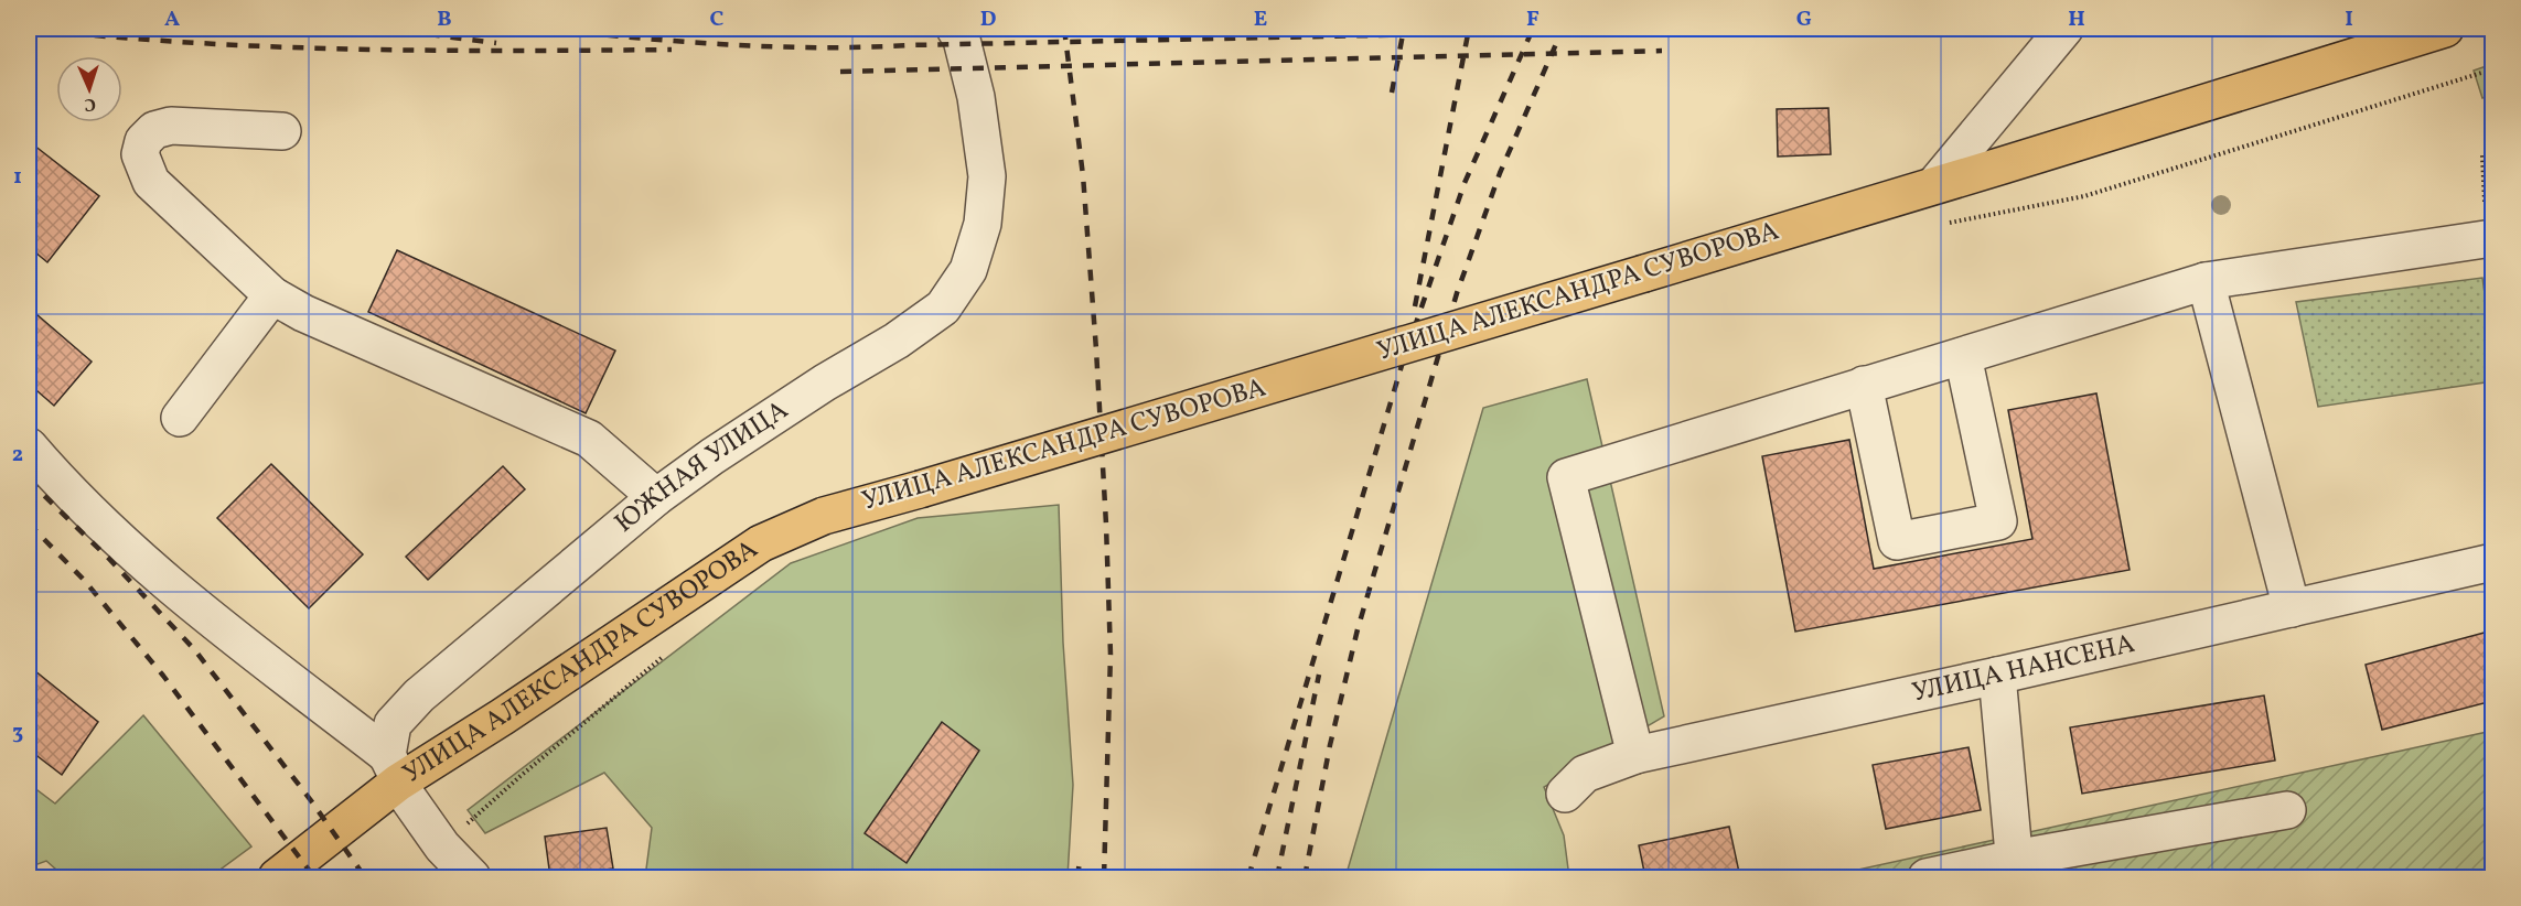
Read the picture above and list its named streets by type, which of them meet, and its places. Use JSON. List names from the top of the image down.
{
  "streets": {
    "main road": ["УЛИЦА АЛЕКСАНДРА СУВОРОВА"],
    "street": ["ЮЖНАЯ УЛИЦА", "УЛИЦА НАНСЕНА"]
  },
  "crossings": [
    ["УЛИЦА АЛЕКСАНДРА СУВОРОВА", "ЮЖНАЯ УЛИЦА"]
  ],
  "north": "bottom",
  "grid": {
    "columns": [
      "A",
      "B",
      "C",
      "D",
      "E",
      "F",
      "G",
      "H",
      "I"
    ],
    "rows": ["1", "2", "3"]
  }
}
